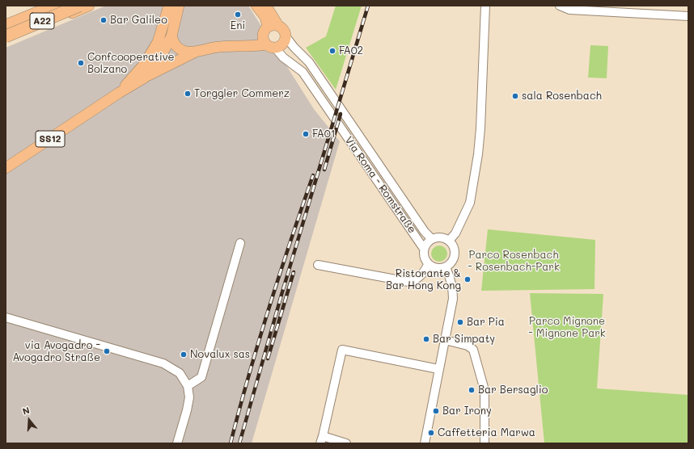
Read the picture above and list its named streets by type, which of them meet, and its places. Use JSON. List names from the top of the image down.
{
  "streets": {
    "highway": ["A22"],
    "main road": ["SS12", "Via Roma - Romstraße"]
  },
  "parks": ["Parco Rosenbach - Rosenbach-Park", "Parco Mignone - Mignone Park"],
  "places": [
    "Eni",
    "Bar Galileo",
    "FA02",
    "Confcooperative Bolzano",
    "Torggler Commerz",
    "sala Rosenbach",
    "FA01",
    "Ristorante & Bar Hong Kong",
    "Bar Pia",
    "Bar Simpaty",
    "via Avogadro - Avogadro Straße",
    "Novalux sas",
    "Bar Bersaglio",
    "Bar Irony",
    "Caffetteria Marwa"
  ],
  "north": "top"
}
